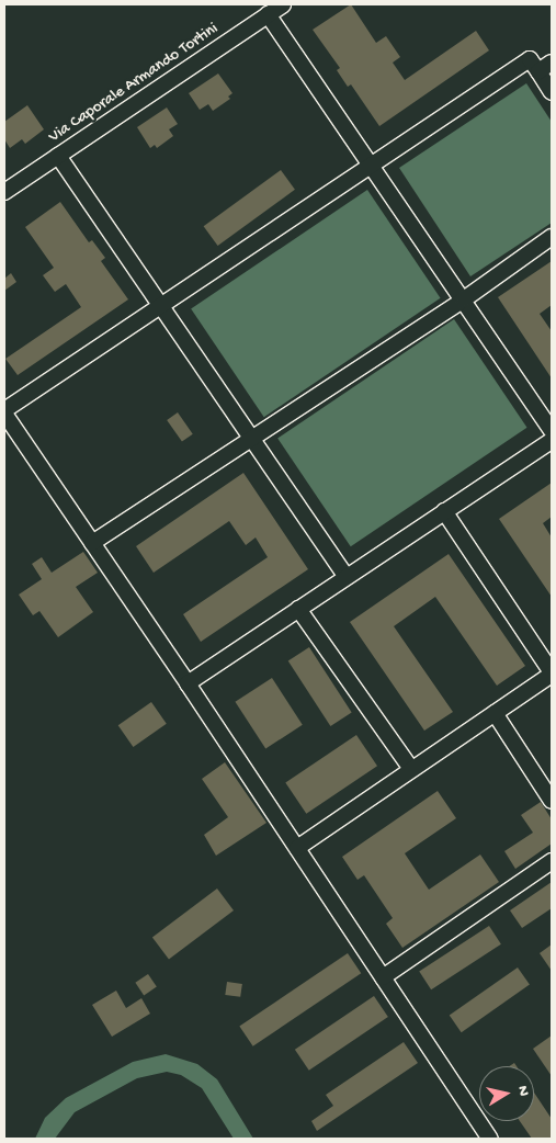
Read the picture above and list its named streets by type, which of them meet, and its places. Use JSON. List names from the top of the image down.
{
  "streets": {
    "street": ["Via Caporale Armando Tortini"]
  },
  "north": "right"
}
